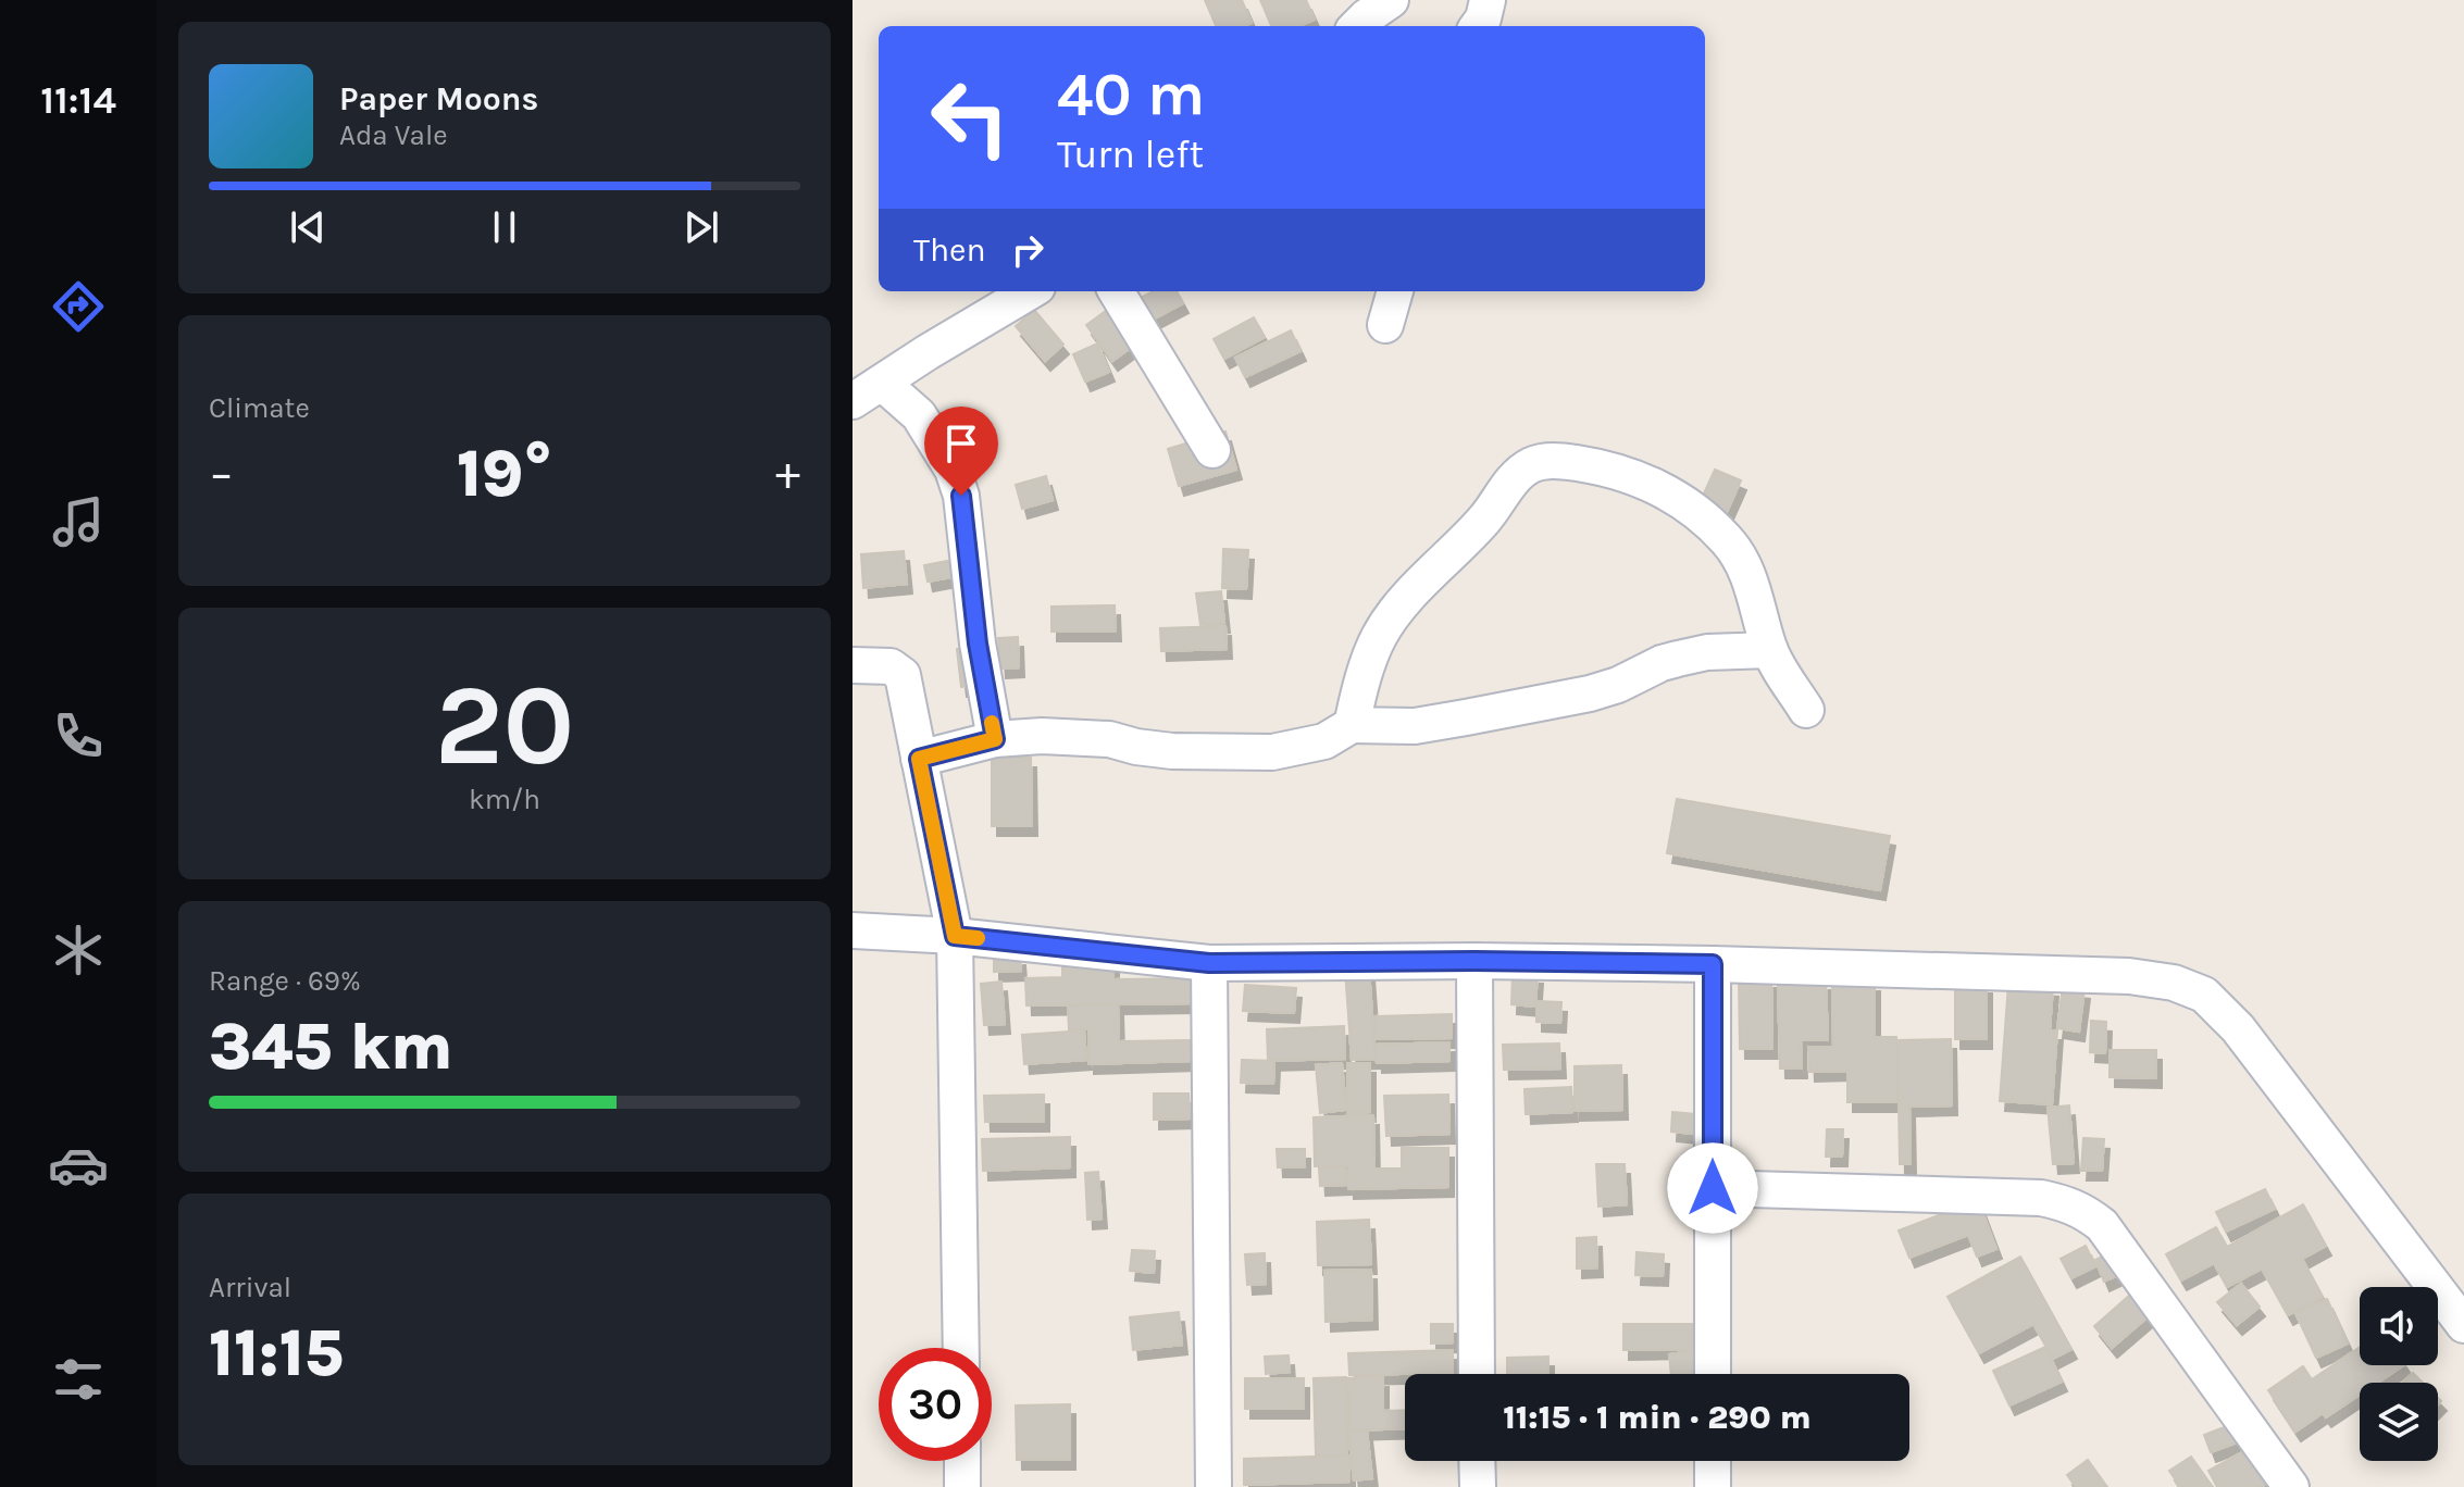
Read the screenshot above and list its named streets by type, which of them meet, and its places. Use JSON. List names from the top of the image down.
{
  "page": {
    "tabs": "11:14",
    "turn": ["40 m", "Turn left"],
    "song": ["Paper Moons", "Ada Vale"],
    "then": "Then",
    "tile": [
      "Climate",
      ["20", "km/h"],
      ["Range · 69%", "345 km"],
      ["Arrival", "11:15"]
    ],
    "heat": ["−", "19°", "+"],
    "limit": "30",
    "trip": "11:15 · 1 min · 290 m"
  }
}
